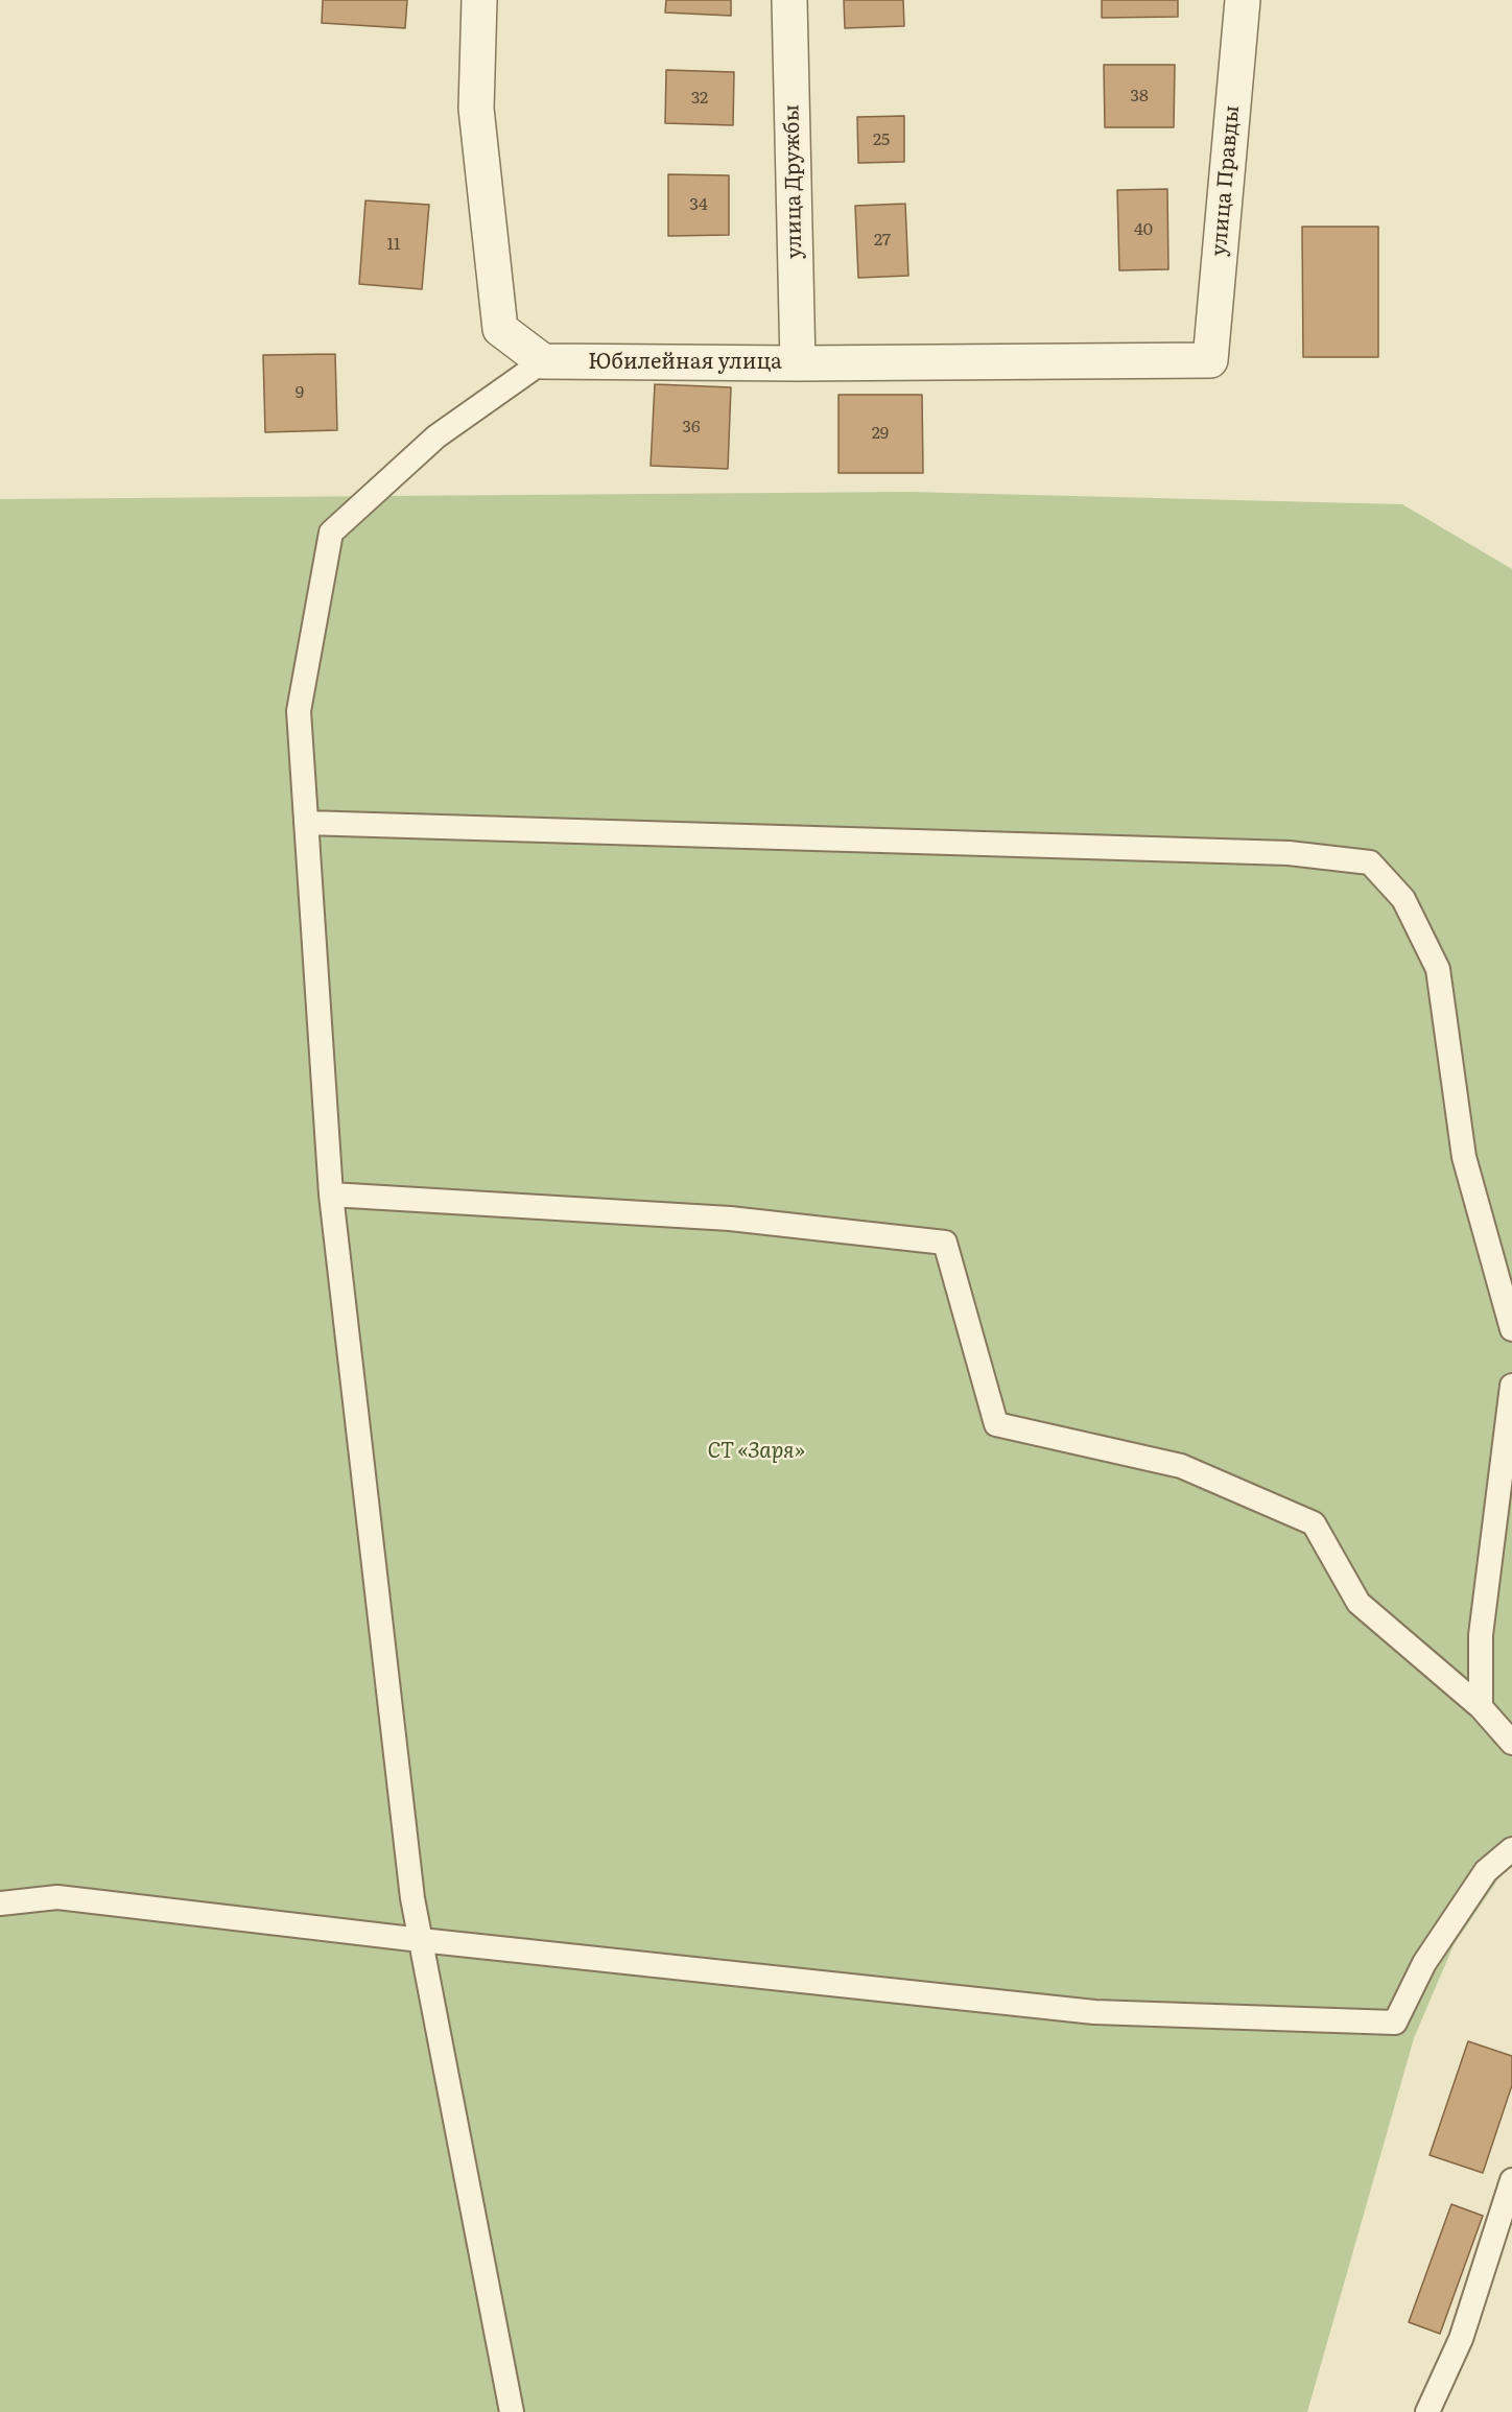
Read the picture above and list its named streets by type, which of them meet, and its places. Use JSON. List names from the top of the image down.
{
  "streets": {
    "street": ["улица Правды", "улица Дружбы", "Юбилейная улица"]
  },
  "crossings": [
    ["улица Правды", "Юбилейная улица"],
    ["улица Дружбы", "Юбилейная улица"]
  ],
  "parks": ["СТ «Заря»"],
  "house_numbers": [
    "38",
    "32",
    "25",
    "34",
    "40",
    "27",
    "11",
    "9",
    "36",
    "29"
  ]
}
